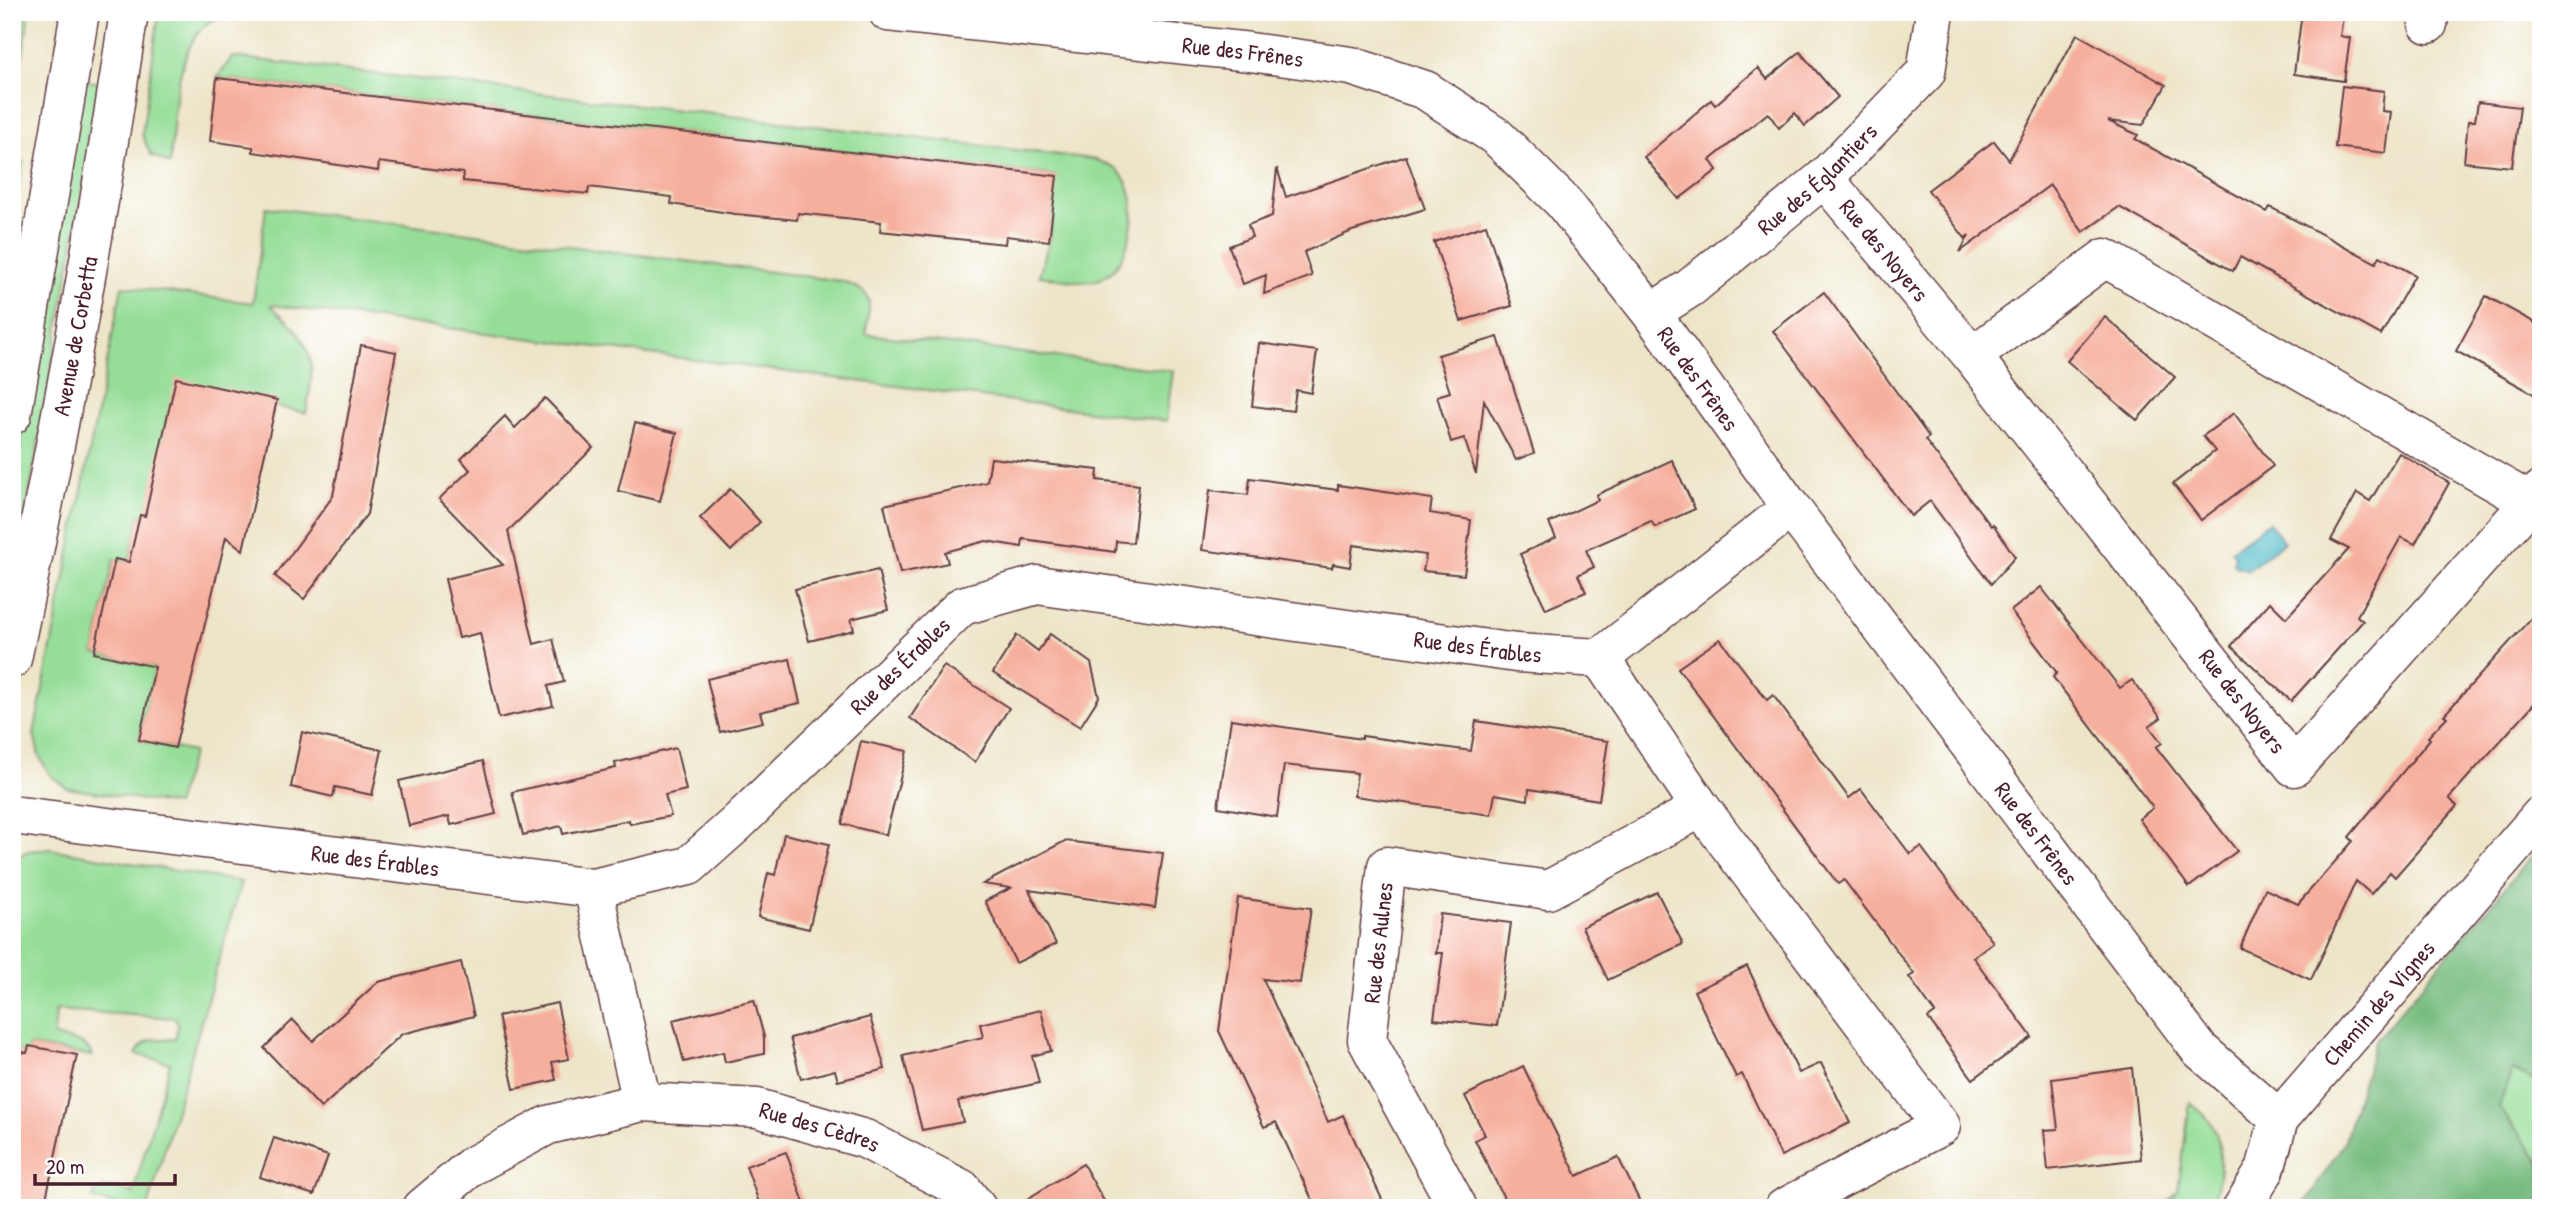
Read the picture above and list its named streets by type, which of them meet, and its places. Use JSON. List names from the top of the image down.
{
  "streets": {
    "street": [
      "Rue des Frênes",
      "Rue des Églantiers",
      "Rue des Noyers",
      "Avenue de Corbetta",
      "Rue des Érables",
      "Rue des Aulnes",
      "Chemin des Vignes",
      "Rue des Cèdres"
    ]
  },
  "crossings": [
    ["Rue des Frênes", "Rue des Églantiers"],
    ["Rue des Frênes", "Chemin des Vignes"],
    ["Rue des Églantiers", "Rue des Noyers"]
  ],
  "scale_bar": "20 m"
}
